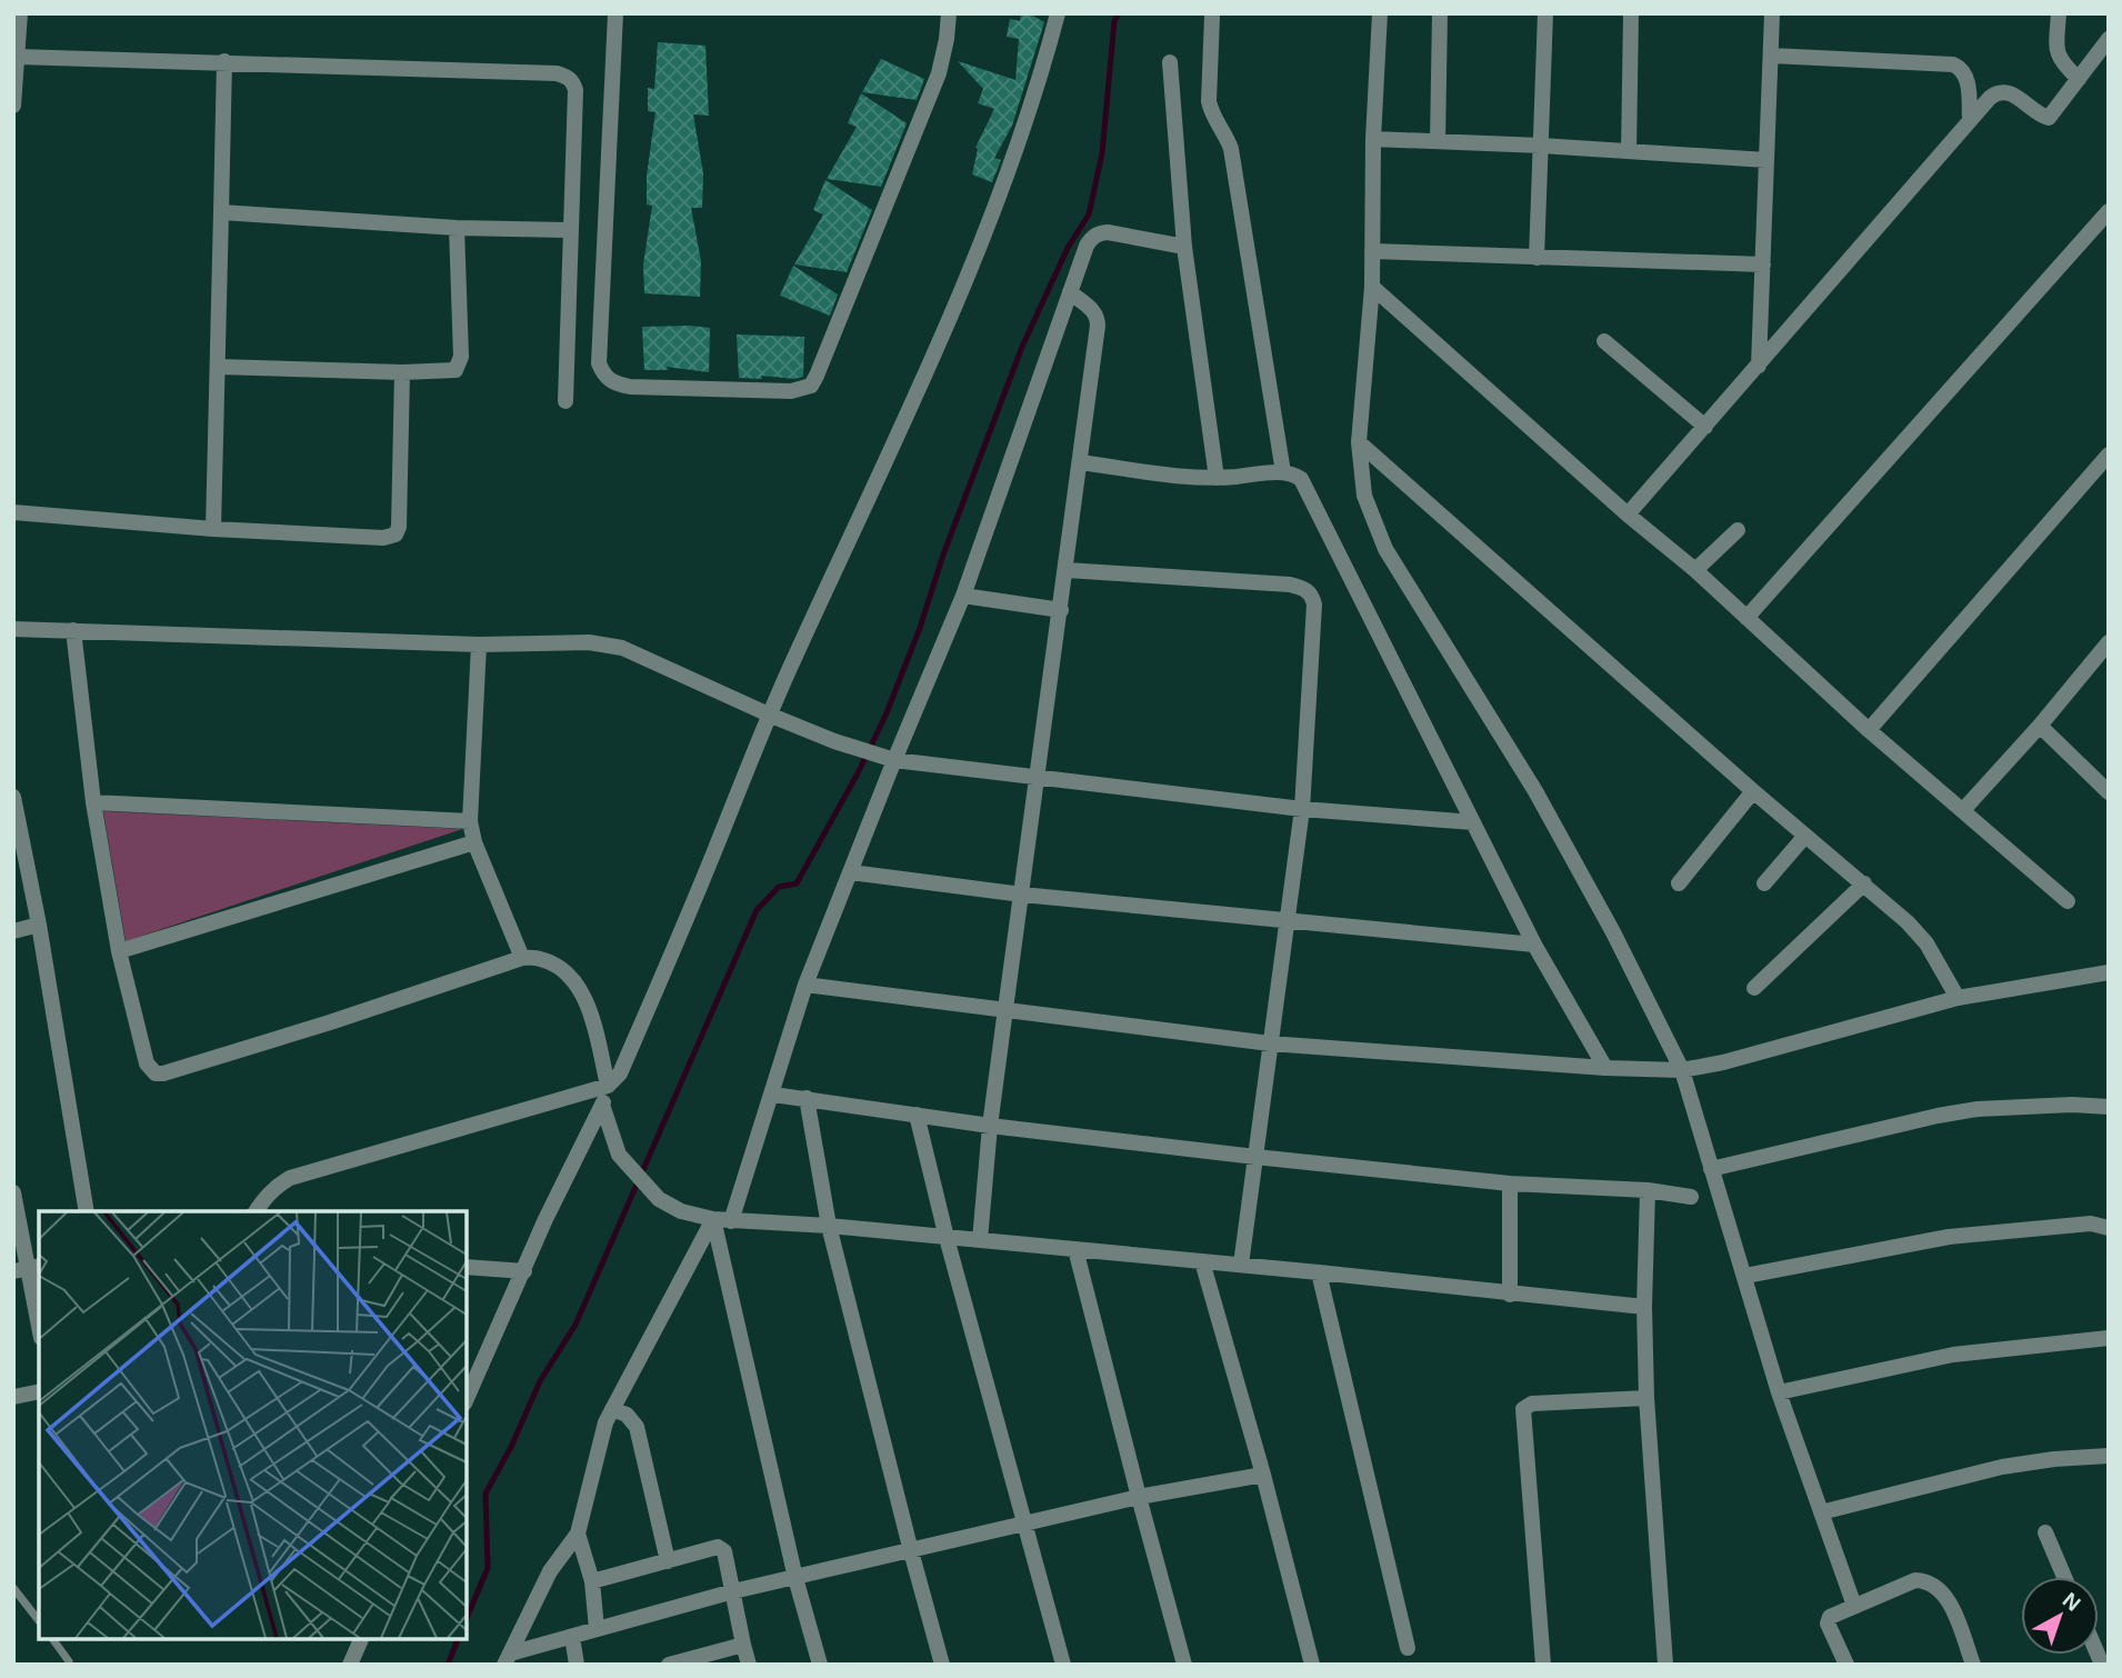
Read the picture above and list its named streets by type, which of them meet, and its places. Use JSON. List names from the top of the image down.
{
  "north": "top right"
}
